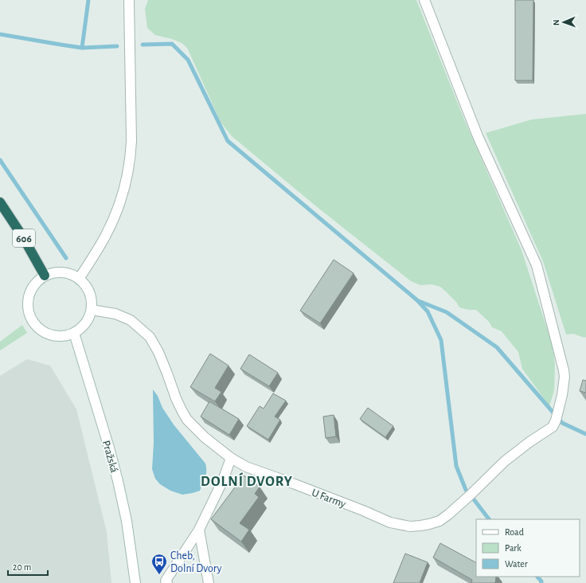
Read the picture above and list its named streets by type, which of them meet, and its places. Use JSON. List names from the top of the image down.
{
  "streets": {
    "highway": ["606"],
    "street": ["Pražská", "U Farmy"]
  },
  "crossings": [
    ["606", "Pražská"],
    ["606", "U Farmy"],
    ["Pražská", "U Farmy"]
  ],
  "districts": ["DOLNÍ DVORY"],
  "places": {
    "bus stop": ["Cheb, Dolní Dvory"]
  },
  "legend": ["Road", "Park", "Water"],
  "scale_bar": "20 m",
  "north": "left"
}
